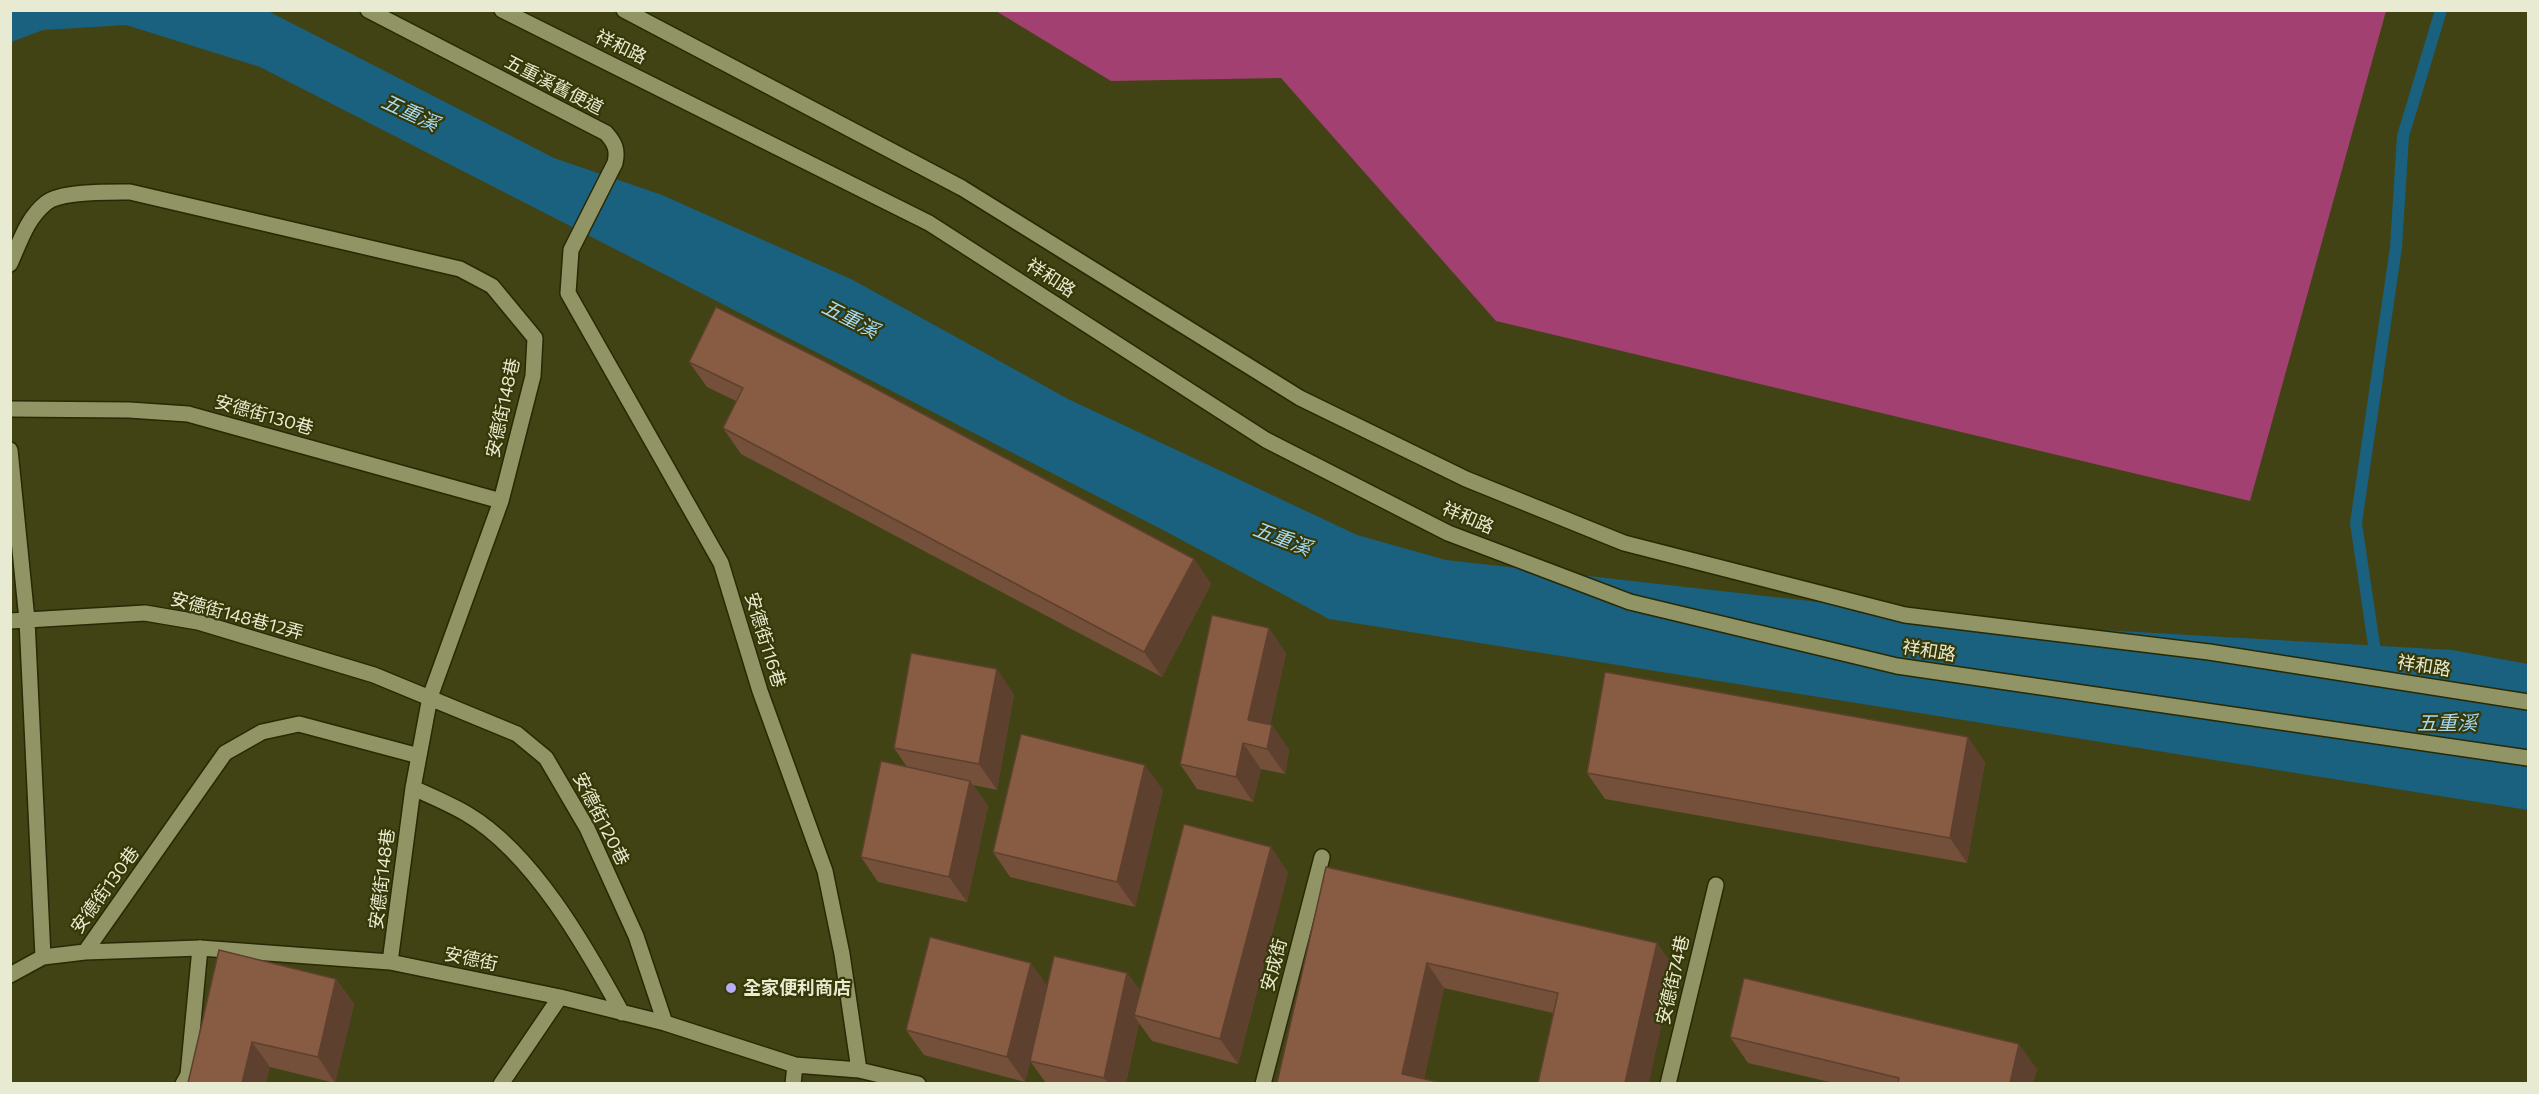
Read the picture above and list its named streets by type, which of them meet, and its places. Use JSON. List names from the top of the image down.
{
  "streets": {
    "street": [
      "祥和路",
      "五重溪舊便道",
      "安德街148巷",
      "安德街130巷",
      "安德街148巷12弄",
      "安德街116巷",
      "安德街120巷",
      "安德街",
      "安成街",
      "安德街74巷"
    ]
  },
  "crossings": [
    ["五重溪舊便道", "安德街116巷"],
    ["安德街148巷", "安德街130巷"],
    ["安德街148巷", "安德街148巷12弄"],
    ["安德街148巷", "安德街120巷"],
    ["安德街148巷", "安德街"],
    ["安德街130巷", "安德街"],
    ["安德街148巷12弄", "安德街120巷"],
    ["安德街116巷", "安德街"],
    ["安德街120巷", "安德街"]
  ],
  "water": ["五重溪"],
  "places": ["全家便利商店"]
}
